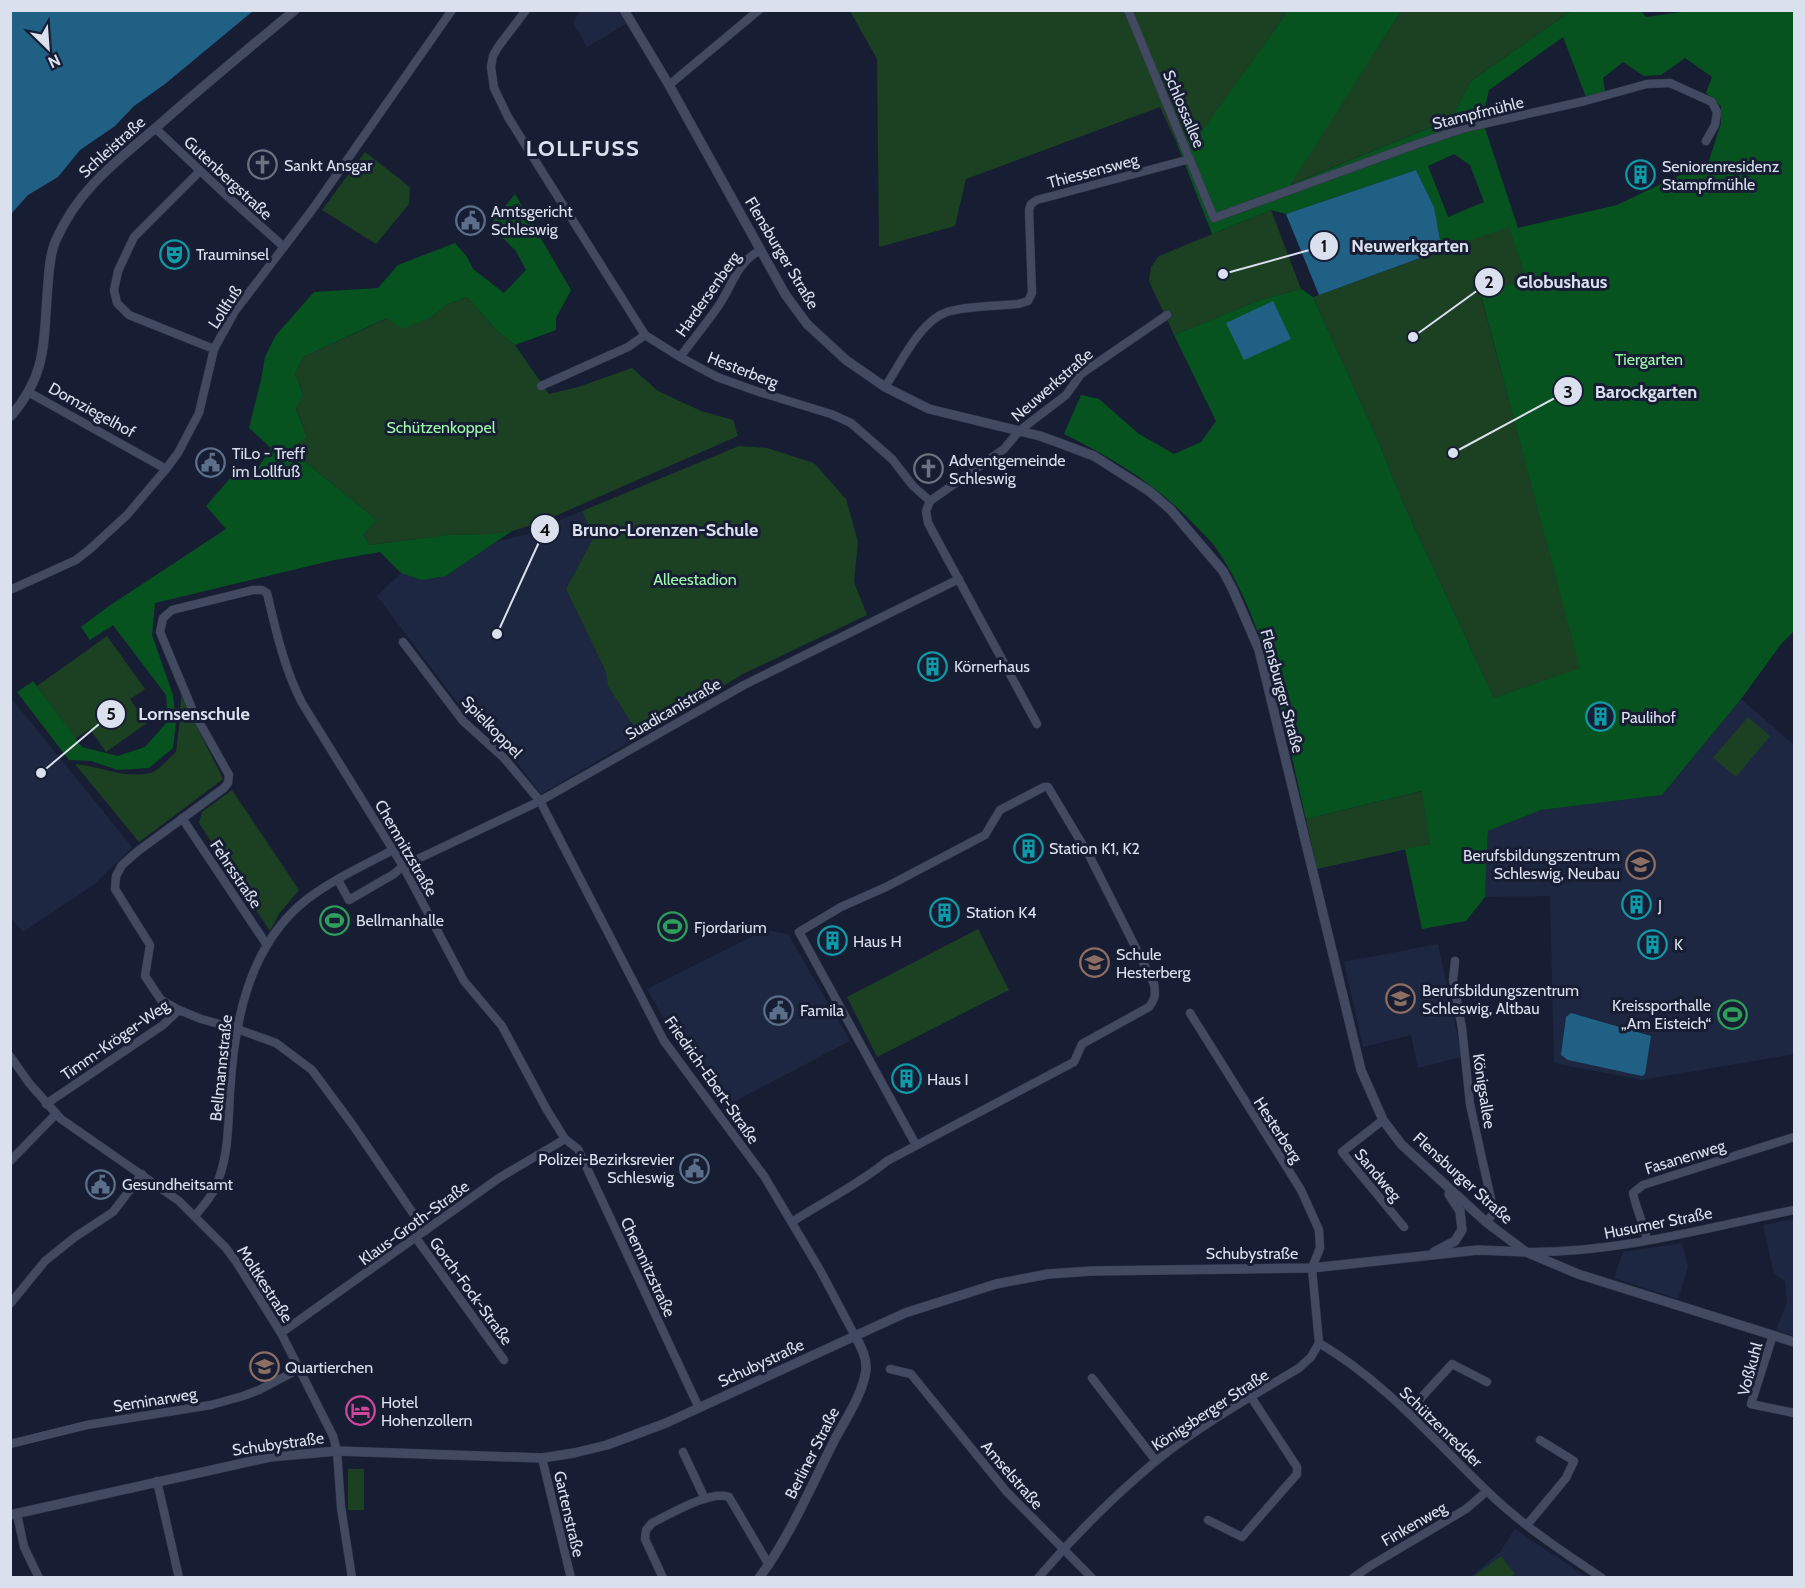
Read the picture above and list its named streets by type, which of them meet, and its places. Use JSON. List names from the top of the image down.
{
  "streets": {
    "street": [
      "Schlossallee",
      "Stampfmühle",
      "Schleistraße",
      "Thiessensweg",
      "Gutenbergstraße",
      "Flensburger Straße",
      "Hardersenberg",
      "Lollfuß",
      "Hesterberg",
      "Neuwerkstraße",
      "Domziegelhof",
      "Suadicanistraße",
      "Spielkoppel",
      "Chemnitzstraße",
      "Fehrsstraße",
      "Timm-Kröger-Weg",
      "Bellmannstraße",
      "Friedrich-Ebert-Straße",
      "Königsallee",
      "Fasanenweg",
      "Sandweg",
      "Klaus-Groth-Straße",
      "Husumer Straße",
      "Schubystraße",
      "Moltkestraße",
      "Gorch-Fock-Straße",
      "Voßkuhl",
      "Seminarweg",
      "Königsberger Straße",
      "Schützenredder",
      "Berliner Straße",
      "Amselstraße",
      "Gartenstraße",
      "Finkenweg"
    ]
  },
  "crossings": [
    ["Schlossallee", "Stampfmühle"],
    ["Schlossallee", "Thiessensweg"],
    ["Schleistraße", "Gutenbergstraße"],
    ["Schleistraße", "Domziegelhof"],
    ["Thiessensweg", "Flensburger Straße"],
    ["Gutenbergstraße", "Lollfuß"],
    ["Flensburger Straße", "Hardersenberg"],
    ["Flensburger Straße", "Neuwerkstraße"],
    ["Flensburger Straße", "Königsallee"],
    ["Flensburger Straße", "Sandweg"],
    ["Flensburger Straße", "Husumer Straße"],
    ["Flensburger Straße", "Schubystraße"],
    ["Flensburger Straße", "Voßkuhl"],
    ["Hardersenberg", "Hesterberg"],
    ["Lollfuß", "Domziegelhof"],
    ["Hesterberg", "Neuwerkstraße"],
    ["Hesterberg", "Schubystraße"],
    ["Suadicanistraße", "Spielkoppel"],
    ["Suadicanistraße", "Chemnitzstraße"],
    ["Suadicanistraße", "Friedrich-Ebert-Straße"],
    ["Spielkoppel", "Friedrich-Ebert-Straße"],
    ["Chemnitzstraße", "Fehrsstraße"],
    ["Chemnitzstraße", "Bellmannstraße"],
    ["Chemnitzstraße", "Klaus-Groth-Straße"],
    ["Chemnitzstraße", "Schubystraße"],
    ["Fehrsstraße", "Bellmannstraße"],
    ["Timm-Kröger-Weg", "Bellmannstraße"],
    ["Timm-Kröger-Weg", "Klaus-Groth-Straße"],
    ["Timm-Kröger-Weg", "Moltkestraße"],
    ["Bellmannstraße", "Moltkestraße"],
    ["Friedrich-Ebert-Straße", "Schubystraße"],
    ["Friedrich-Ebert-Straße", "Berliner Straße"],
    ["Fasanenweg", "Husumer Straße"],
    ["Klaus-Groth-Straße", "Moltkestraße"],
    ["Klaus-Groth-Straße", "Gorch-Fock-Straße"],
    ["Husumer Straße", "Schubystraße"],
    ["Schubystraße", "Moltkestraße"],
    ["Schubystraße", "Berliner Straße"],
    ["Schubystraße", "Gartenstraße"],
    ["Moltkestraße", "Seminarweg"],
    ["Königsberger Straße", "Schützenredder"],
    ["Königsberger Straße", "Amselstraße"],
    ["Schützenredder", "Finkenweg"]
  ],
  "districts": ["LOLLFUSS"],
  "parks": ["Tiergarten", "Schützenkoppel", "Alleestadion"],
  "places": {
    "church": ["Sankt Ansgar", "Adventgemeinde Schleswig"],
    "building": [
      "Seniorenresidenz Stampfmühle",
      "Körnerhaus",
      "Paulihof",
      "Station K1, K2",
      "J",
      "Station K4",
      "Haus H",
      "K",
      "Haus I"
    ],
    "public building": [
      "Amtsgericht Schleswig",
      "TiLo - Treff im Lollfuß",
      "Famila",
      "Polizei-Bezirksrevier Schleswig",
      "Gesundheitsamt"
    ],
    "theatre": ["Trauminsel"],
    "other": [
      "Neuwerkgarten",
      "Globushaus",
      "Barockgarten",
      "Bruno-Lorenzen-Schule",
      "Lornsenschule"
    ],
    "school or university": [
      "Berufsbildungszentrum Schleswig, Neubau",
      "Schule Hesterberg",
      "Berufsbildungszentrum Schleswig, Altbau",
      "Quartierchen"
    ],
    "sports": ["Bellmanhalle", "Fjordarium", "Kreissporthalle „Am Eisteich“"],
    "hotel": ["Hotel Hohenzollern"]
  },
  "north": "bottom right"
}
